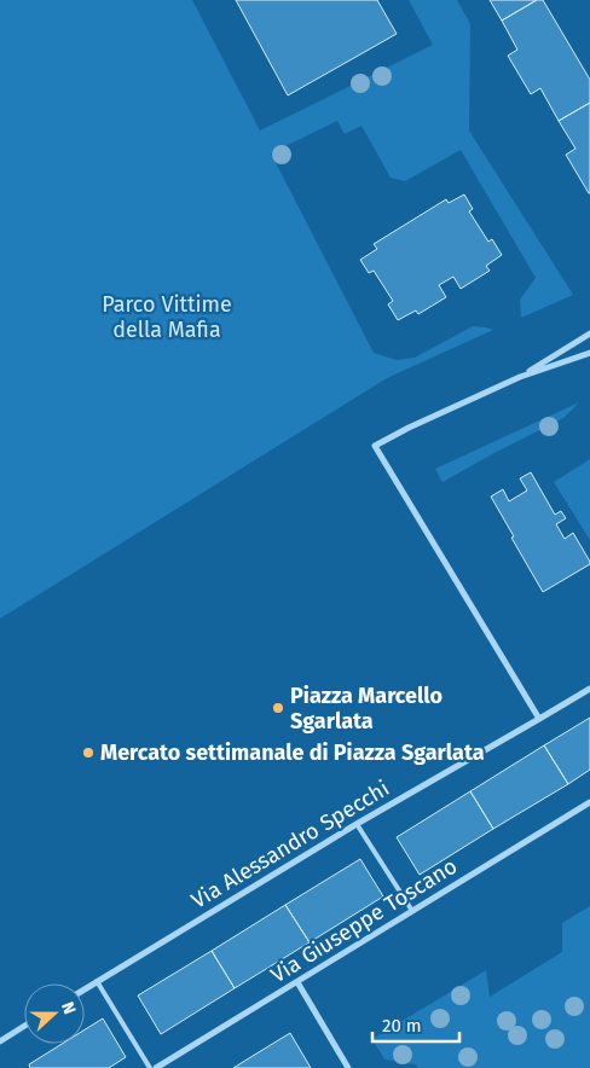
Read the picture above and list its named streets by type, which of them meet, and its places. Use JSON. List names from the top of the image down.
{
  "streets": {
    "street": ["Via Alessandro Specchi", "Via Giuseppe Toscano"]
  },
  "parks": ["Parco Vittime della Mafia"],
  "places": ["Piazza Marcello Sgarlata", "Mercato settimanale di Piazza Sgarlata"],
  "scale_bar": "20 m",
  "north": "right"
}
